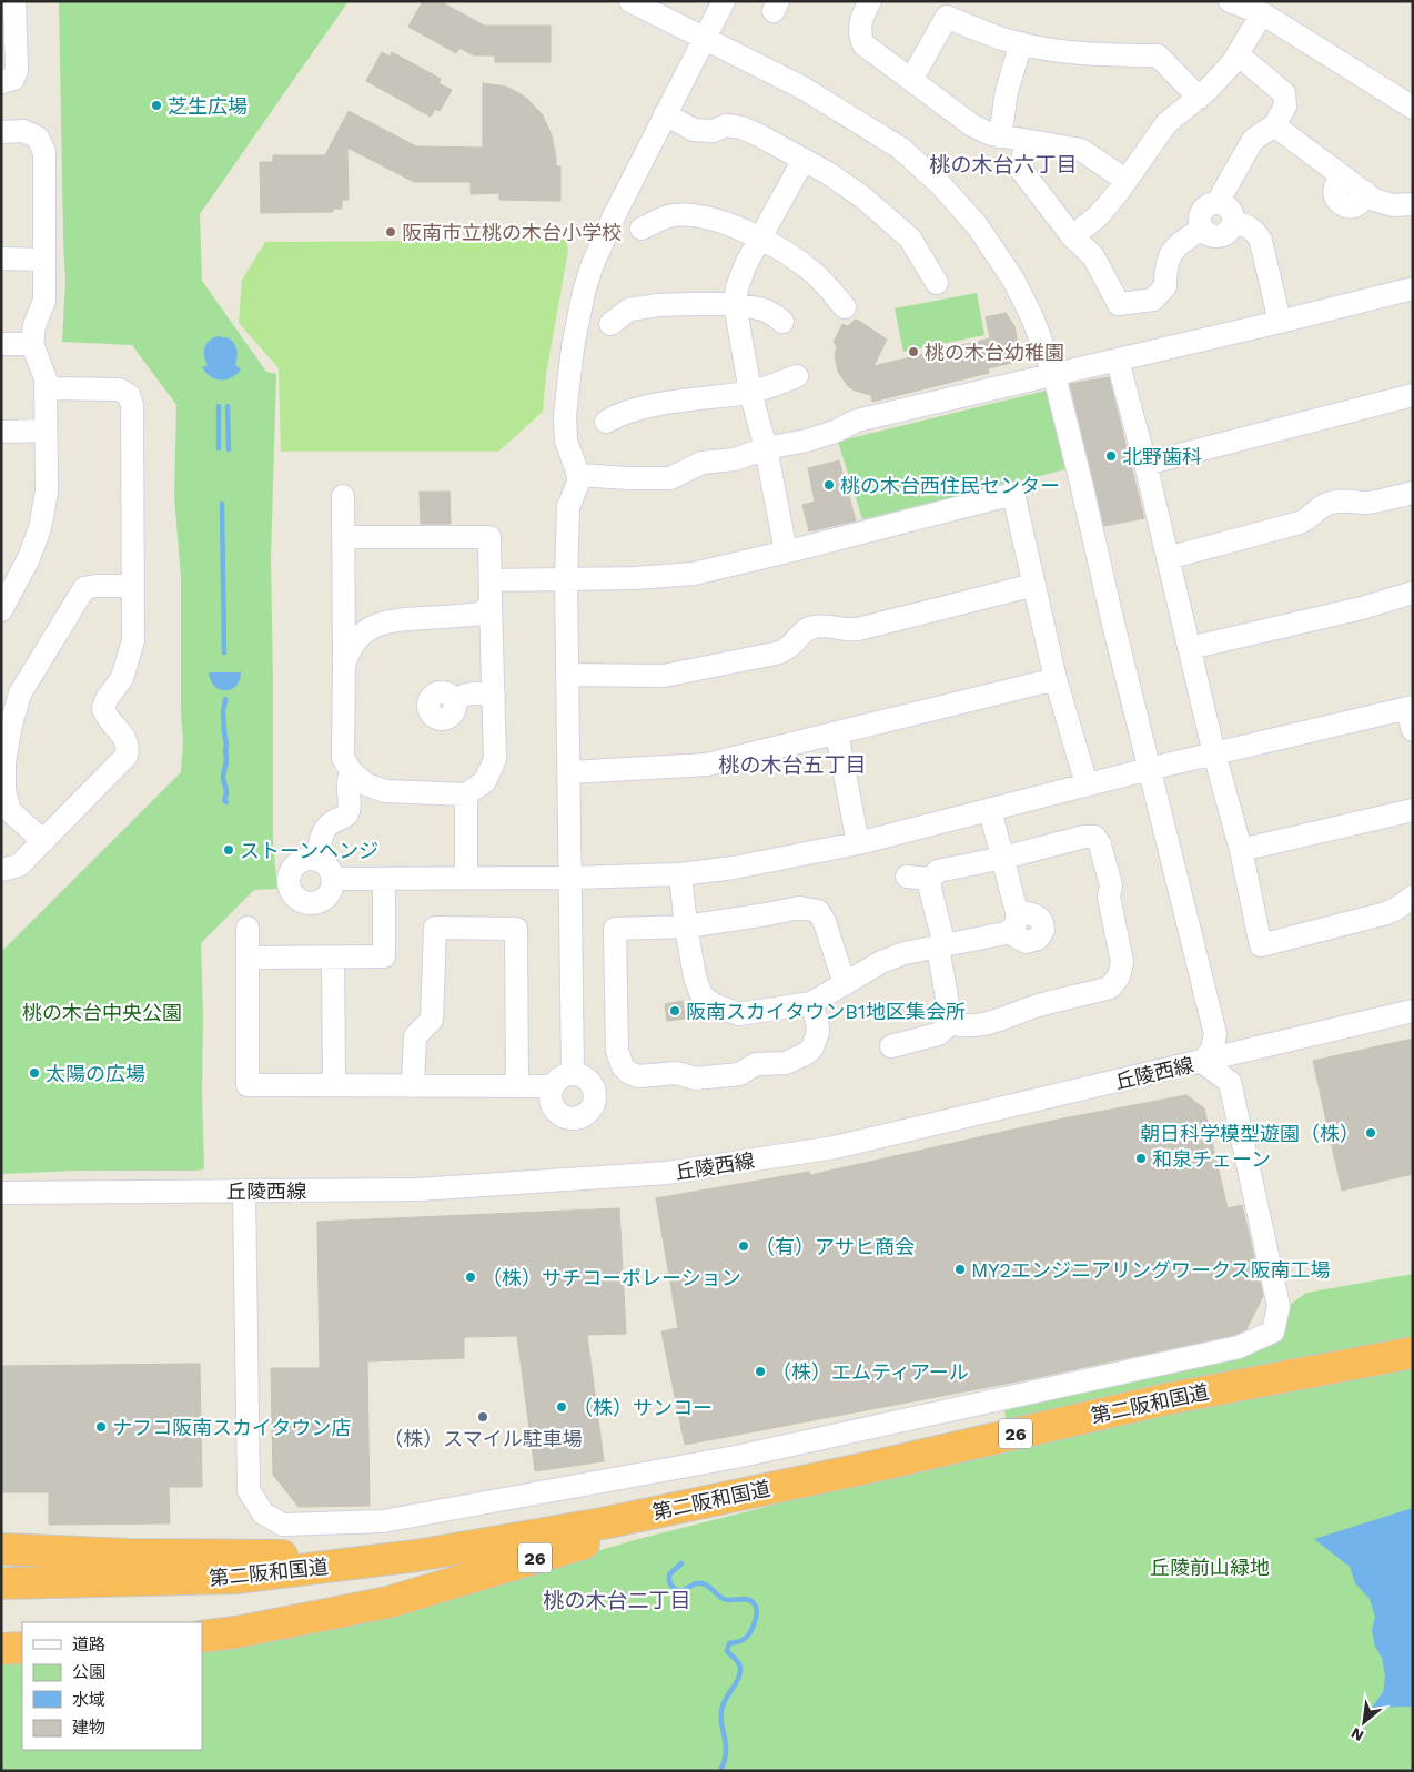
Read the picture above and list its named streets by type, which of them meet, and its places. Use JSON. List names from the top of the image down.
{
  "streets": {
    "highway": ["第二阪和国道", "26"],
    "street": ["丘陵西線"]
  },
  "crossings": [
    ["第二阪和国道", "26"]
  ],
  "districts": ["桃の木台六丁目", "桃の木台五丁目", "桃の木台二丁目"],
  "parks": ["桃の木台中央公園", "丘陵前山緑地"],
  "places": [
    "芝生広場",
    "阪南市立桃の木台小学校",
    "桃の木台幼稚園",
    "北野歯科",
    "桃の木台西住民センター",
    "ストーンヘンジ",
    "阪南スカイタウンB1地区集会所",
    "太陽の広場",
    "朝日科学模型遊園（株）",
    "和泉チェーン",
    "（有）アサヒ商会",
    "MY2エンジニアリングワークス阪南工場",
    "（株）サチコーポレーション",
    "（株）エムティアール",
    "（株）サンコー",
    "（株）スマイル駐車場",
    "ナフコ阪南スカイタウン店"
  ],
  "legend": [
    "道路",
    "公園",
    "水域",
    "建物"
  ],
  "north": "bottom left"
}
